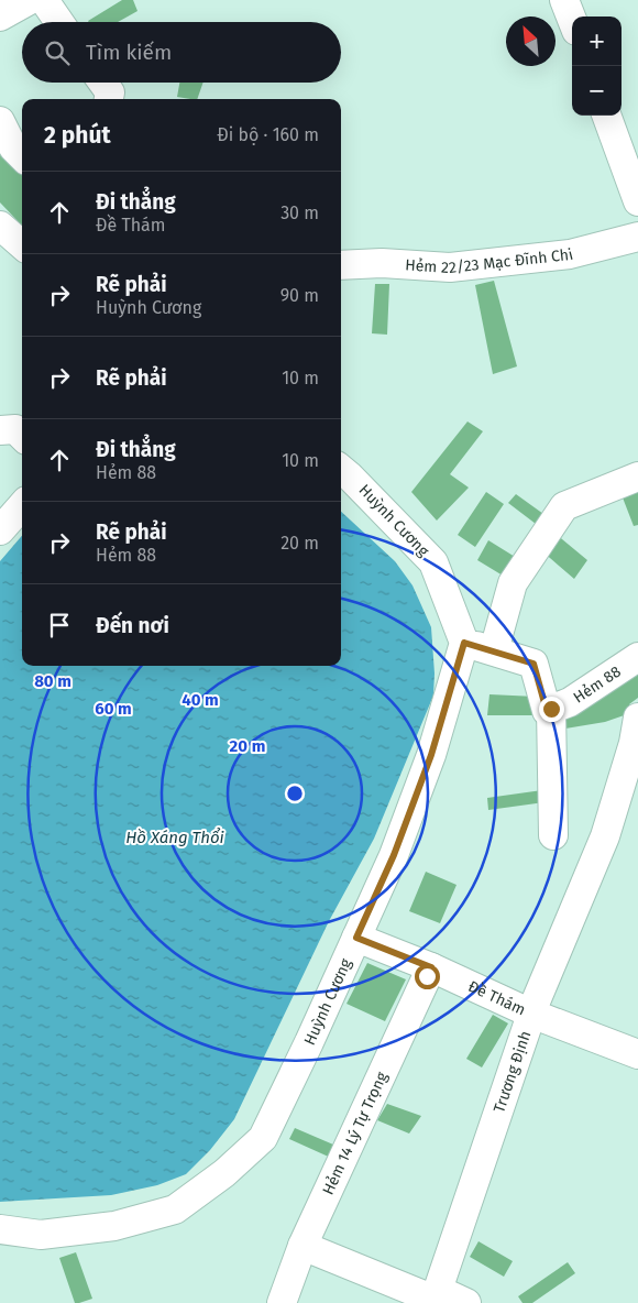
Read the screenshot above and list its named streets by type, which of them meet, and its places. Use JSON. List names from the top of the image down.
{
  "streets": {
    "street": [
      "Hẻm 22/23 Mạc Đĩnh Chi",
      "Huỳnh Cương",
      "Hẻm 88",
      "Đề Thám",
      "Trương Định",
      "Hẻm 14 Lý Tự Trọng"
    ]
  },
  "crossings": [
    ["Huỳnh Cương", "Đề Thám"],
    ["Đề Thám", "Trương Định"],
    ["Đề Thám", "Hẻm 14 Lý Tự Trọng"]
  ],
  "water": ["Hồ Xáng Thổi"],
  "north": "top left",
  "page": {
    "map_buttons": ["+", "−"],
    "search": "Tìm kiếm",
    "heading": ["2 phút", "Đi bộ · 160 m"],
    "list": [
      ["Đi thẳng", "Đề Thám", "30 m"],
      ["Rẽ phải", "Huỳnh Cương", "90 m"],
      ["Rẽ phải", "10 m"],
      ["Đi thẳng", "Hẻm 88", "10 m"],
      ["Rẽ phải", "Hẻm 88", "20 m"],
      "Đến nơi"
    ]
  },
  "rings": [
    "80 m",
    "40 m",
    "60 m",
    "20 m"
  ]
}
